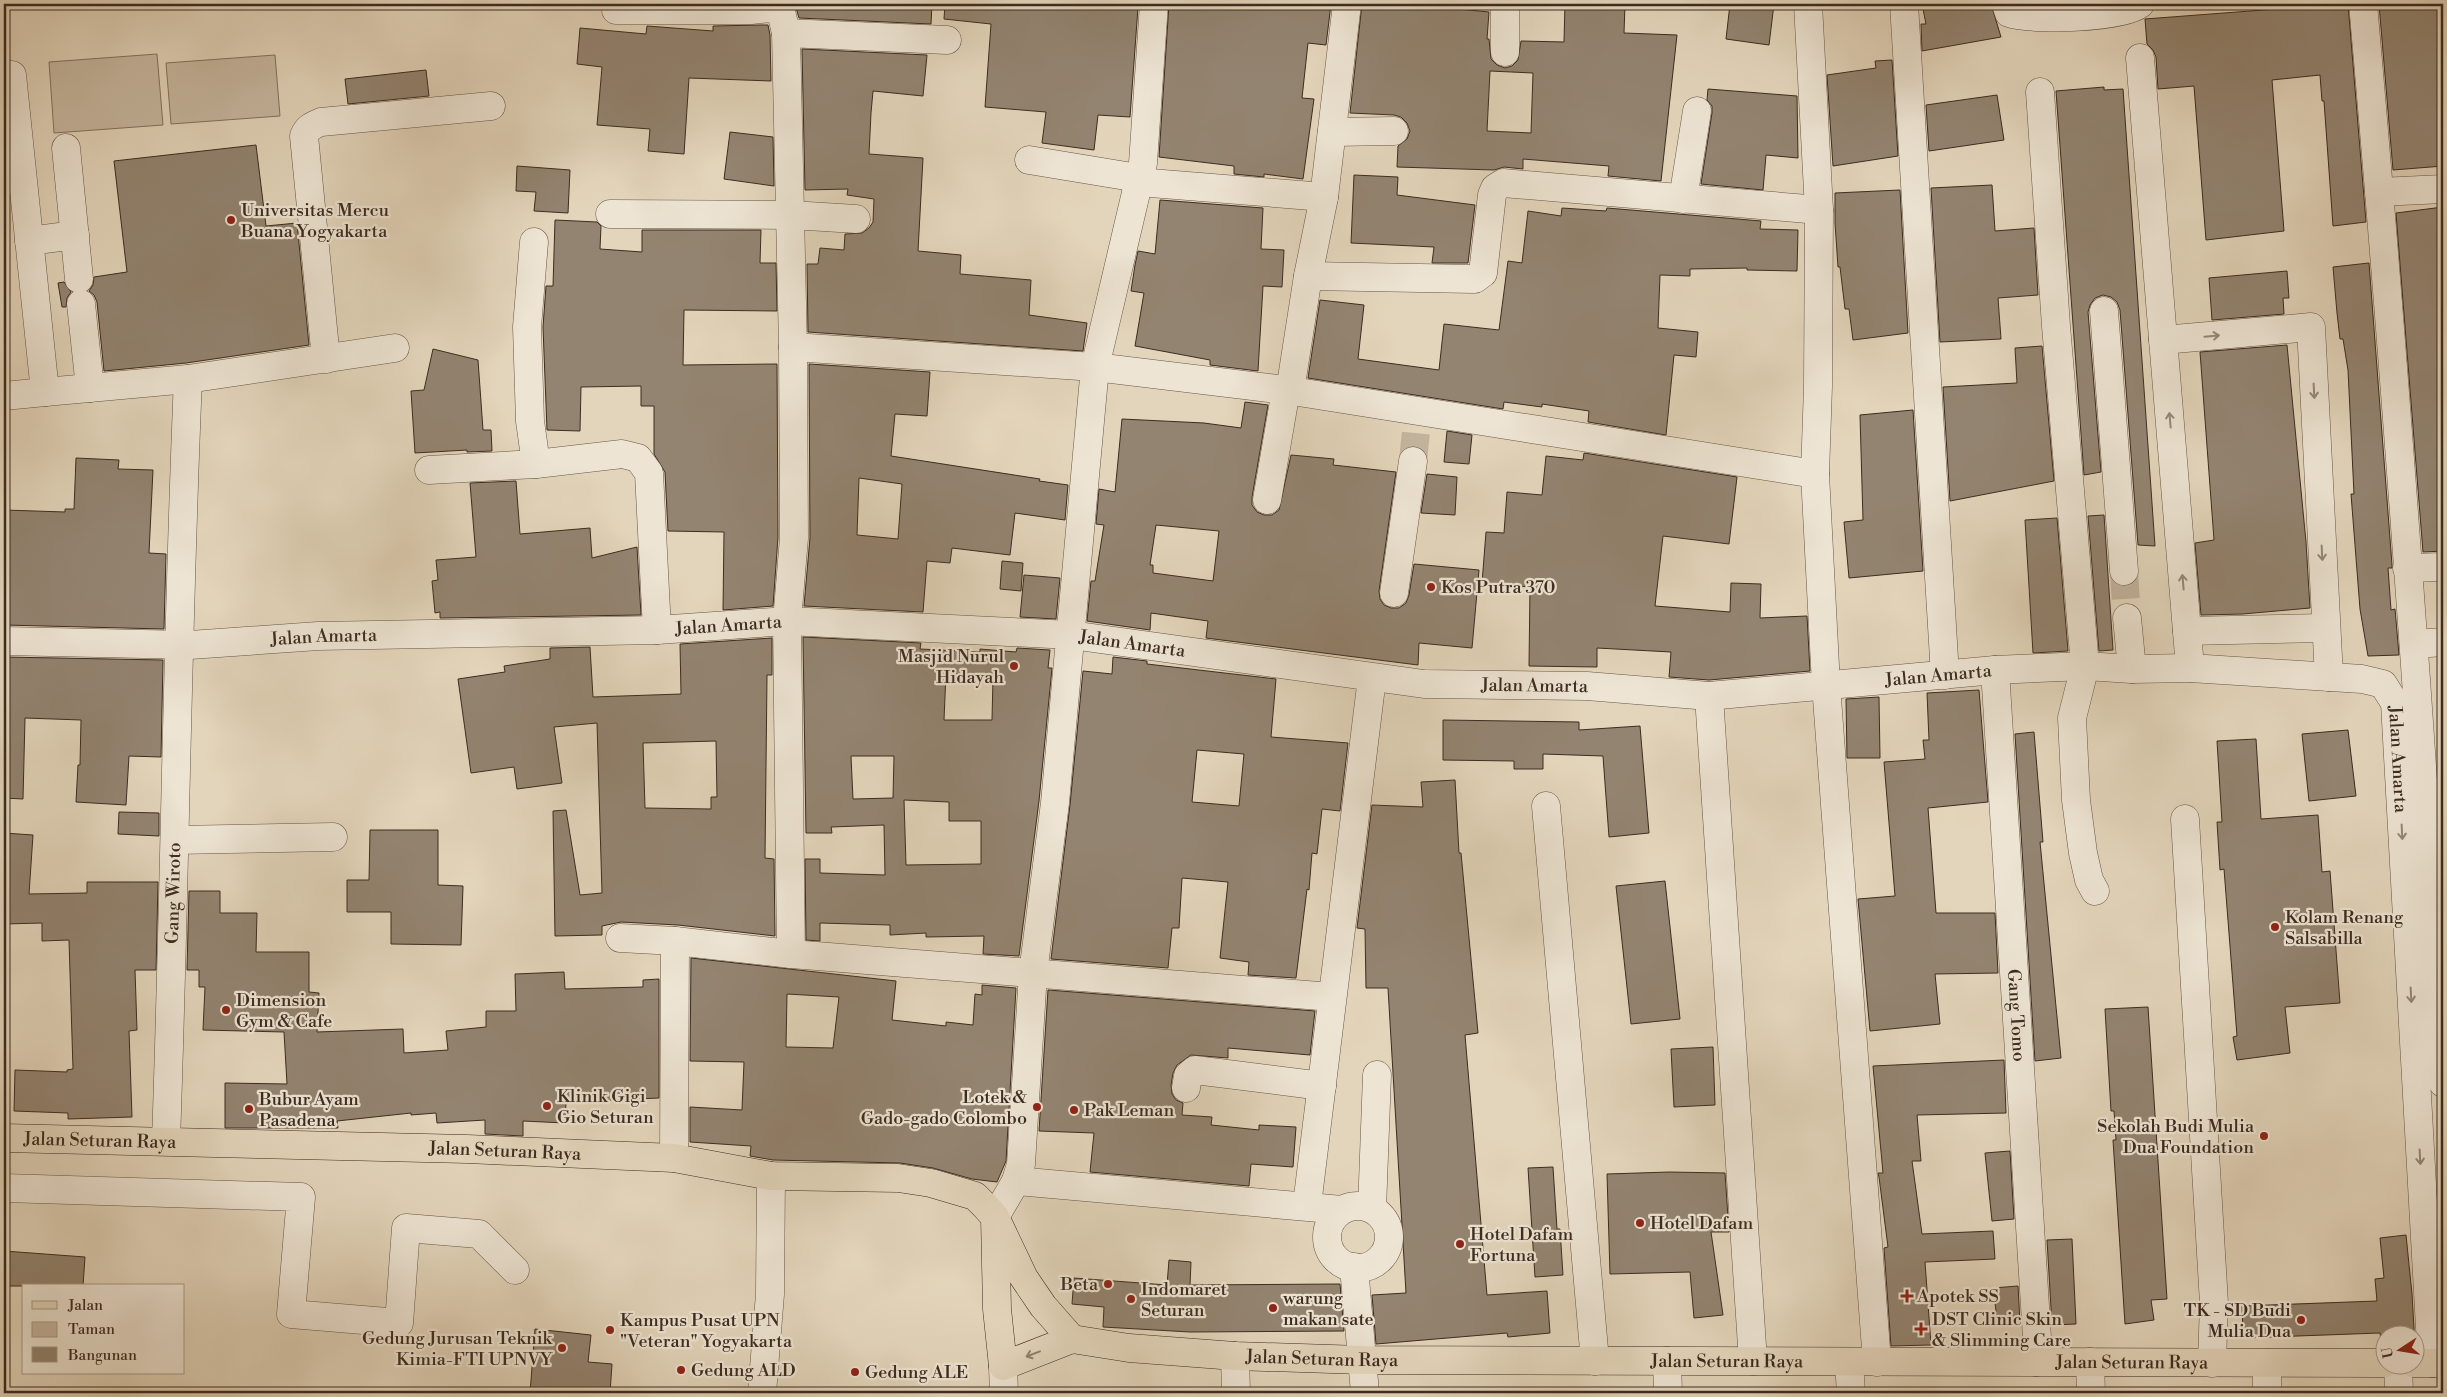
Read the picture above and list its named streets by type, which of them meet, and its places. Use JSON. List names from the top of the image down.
{
  "streets": {
    "main road": ["Jalan Seturan Raya"],
    "street": ["Jalan Amarta", "Gang Wiroto", "Gang Tomo"]
  },
  "crossings": [
    ["Jalan Amarta", "Gang Wiroto"],
    ["Jalan Amarta", "Gang Tomo"],
    ["Gang Wiroto", "Jalan Seturan Raya"],
    ["Gang Tomo", "Jalan Seturan Raya"]
  ],
  "places": {
    "other": [
      "Universitas Mercu Buana Yogyakarta",
      "Kos Putra 370",
      "Masjid Nurul Hidayah",
      "Kolam Renang Salsabilla",
      "Dimension Gym & Cafe",
      "Klinik Gigi Gio Seturan",
      "Lotek & Gado-gado Colombo",
      "Bubur Ayam Pasadena",
      "Pak Leman",
      "Sekolah Budi Mulia Dua Foundation",
      "Hotel Dafam",
      "Hotel Dafam Fortuna",
      "Beta",
      "Indomaret Seturan",
      "warung makan sate",
      "TK - SD Budi Mulia Dua",
      "Kampus Pusat UPN \"Veteran\" Yogyakarta",
      "Gedung Jurusan Teknik Kimia-FTI UPNVY",
      "Gedung ALD",
      "Gedung ALE"
    ],
    "health": ["Apotek SS", "DST Clinic Skin & Slimming Care"]
  },
  "legend": ["Jalan", "Taman", "Bangunan"],
  "north": "left"
}
